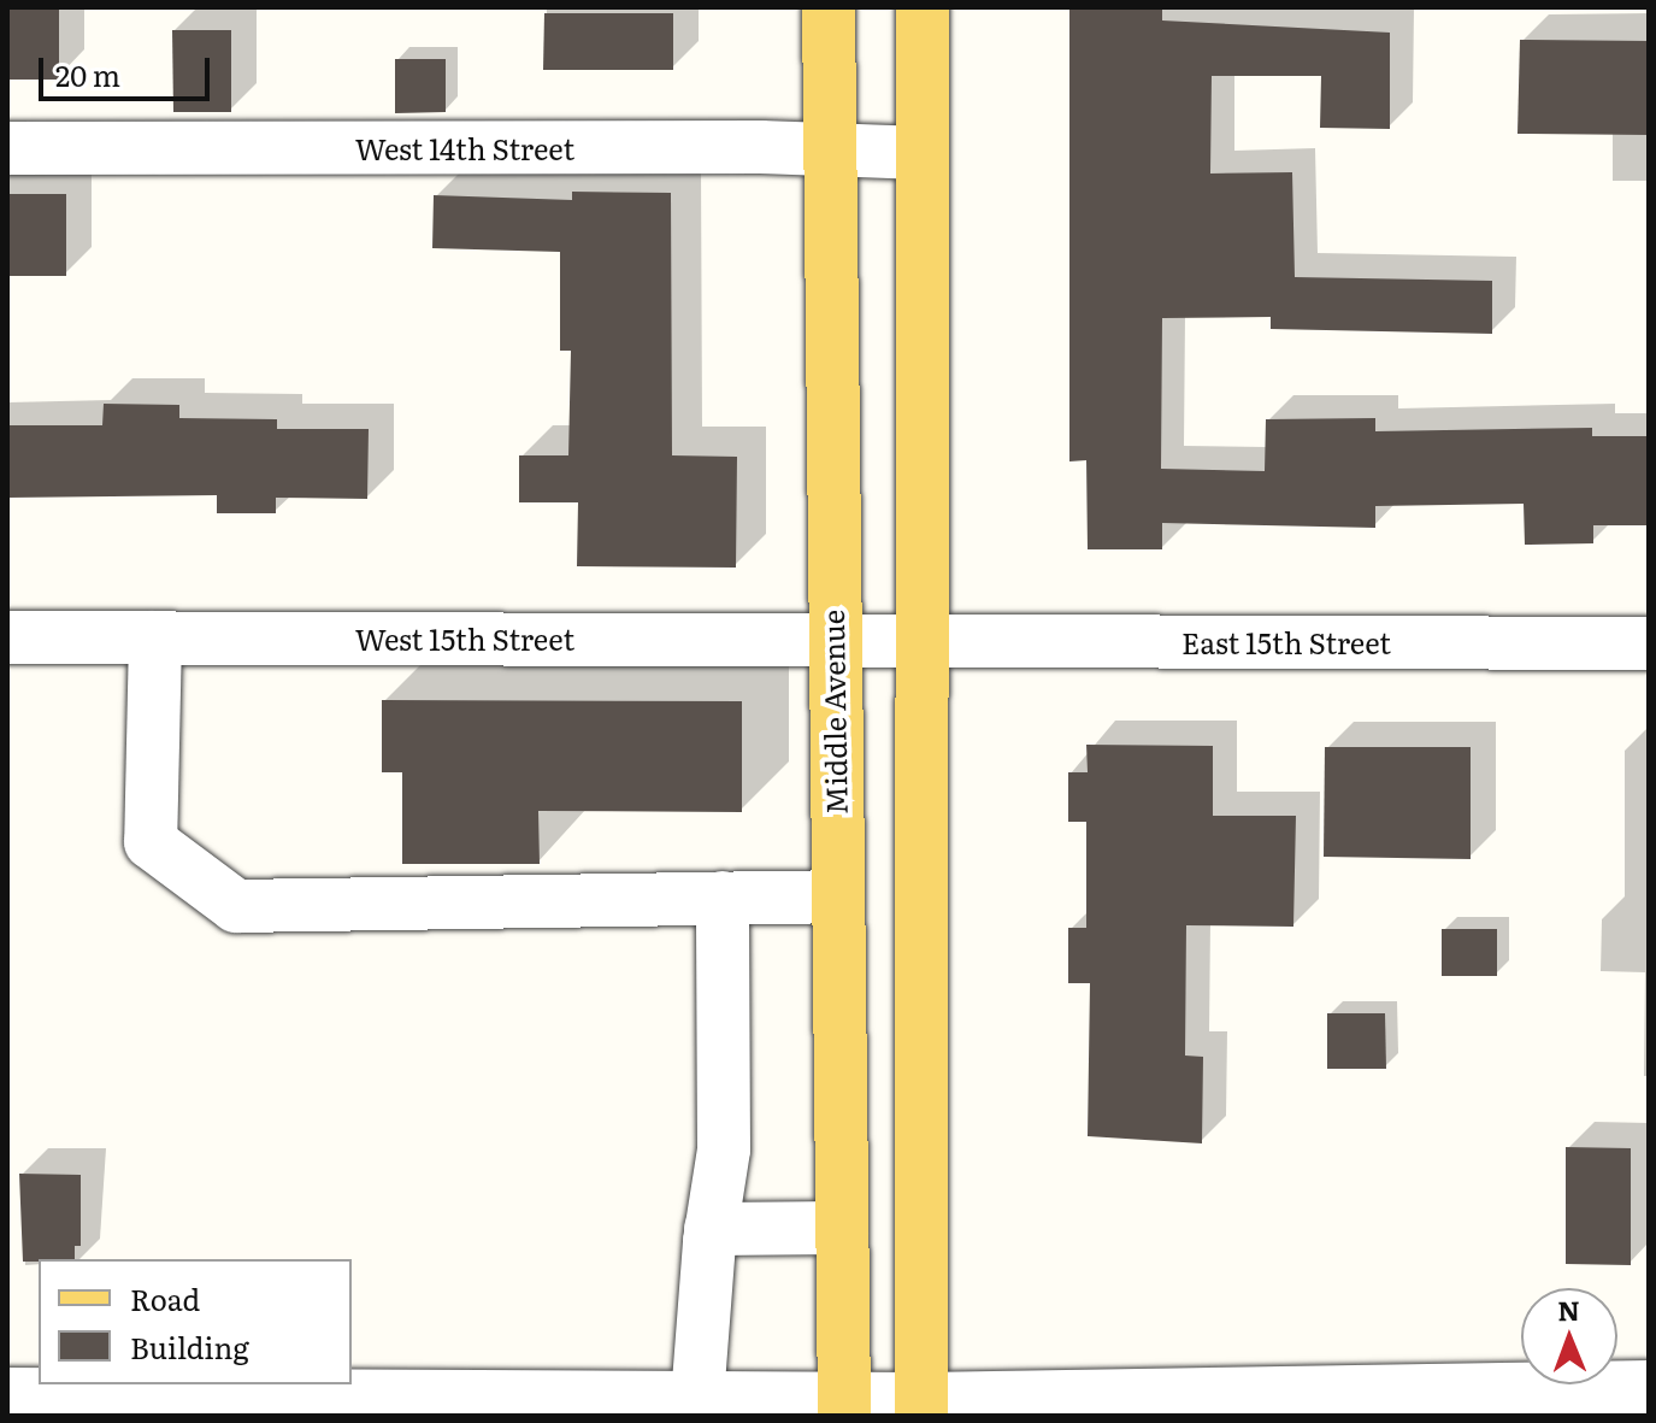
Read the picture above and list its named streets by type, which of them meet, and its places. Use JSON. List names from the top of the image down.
{
  "streets": {
    "main road": ["Middle Avenue"],
    "street": ["West 14th Street", "West 15th Street", "East 15th Street"]
  },
  "crossings": [
    ["West 14th Street", "Middle Avenue"],
    ["West 15th Street", "East 15th Street"],
    ["West 15th Street", "Middle Avenue"]
  ],
  "legend": ["Road", "Building"],
  "scale_bar": "20 m",
  "north": "top"
}
